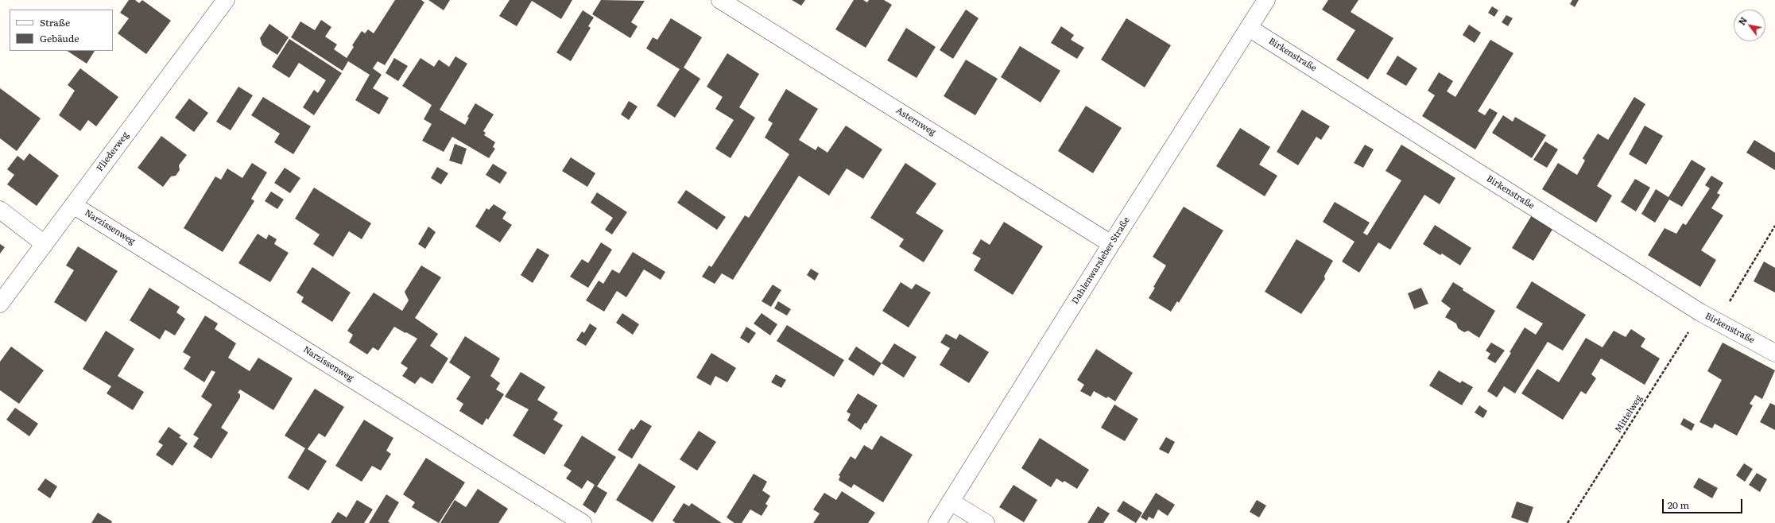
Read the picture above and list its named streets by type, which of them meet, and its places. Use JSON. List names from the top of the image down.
{
  "streets": {
    "street": [
      "Birkenstraße",
      "Asternweg",
      "Fliederweg",
      "Narzissenweg",
      "Dahlenwarsleber Straße"
    ],
    "path": ["Mittelweg"]
  },
  "crossings": [
    ["Birkenstraße", "Dahlenwarsleber Straße"],
    ["Birkenstraße", "Mittelweg"],
    ["Asternweg", "Dahlenwarsleber Straße"],
    ["Fliederweg", "Narzissenweg"]
  ],
  "legend": ["Straße", "Gebäude"],
  "scale_bar": "20 m",
  "north": "top left"
}
